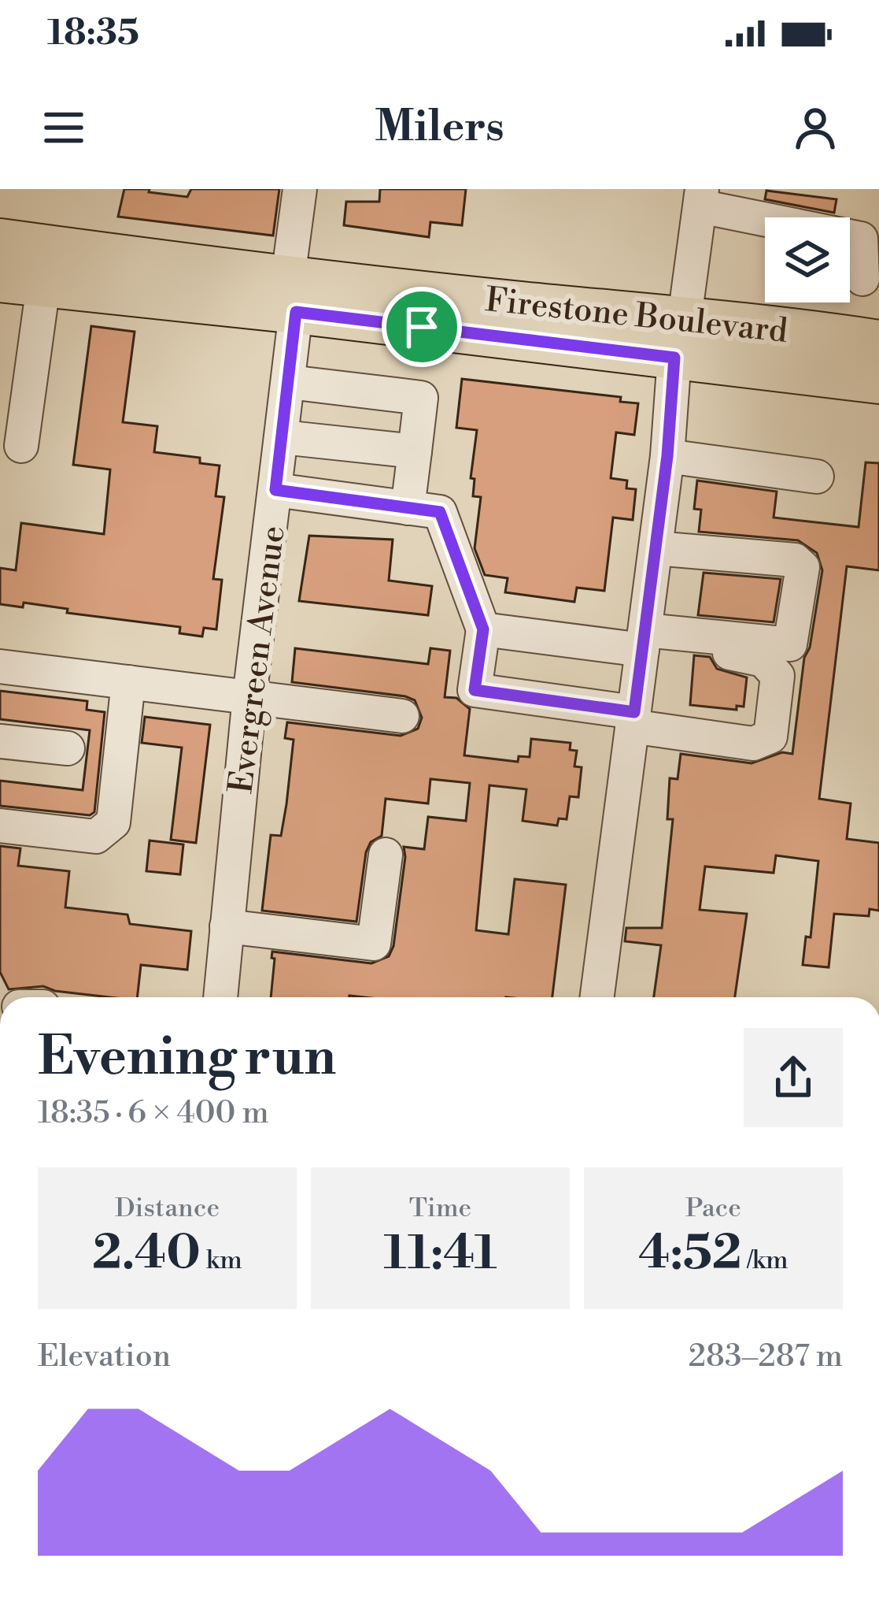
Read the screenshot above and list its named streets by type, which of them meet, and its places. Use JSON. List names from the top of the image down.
{
  "streets": {
    "main road": ["Firestone Boulevard"],
    "street": ["Evergreen Avenue"]
  },
  "crossings": [
    ["Firestone Boulevard", "Evergreen Avenue"]
  ],
  "page": {
    "status": "18:35",
    "header": "Milers",
    "heading": ["Evening run", "18:35 · 6 × 400 m"],
    "stats": [
      ["Distance", "2.40 km"],
      ["Time", "11:41"],
      ["Pace", "4:52 /km"]
    ],
    "chart": ["Elevation", "283–287 m"]
  }
}
